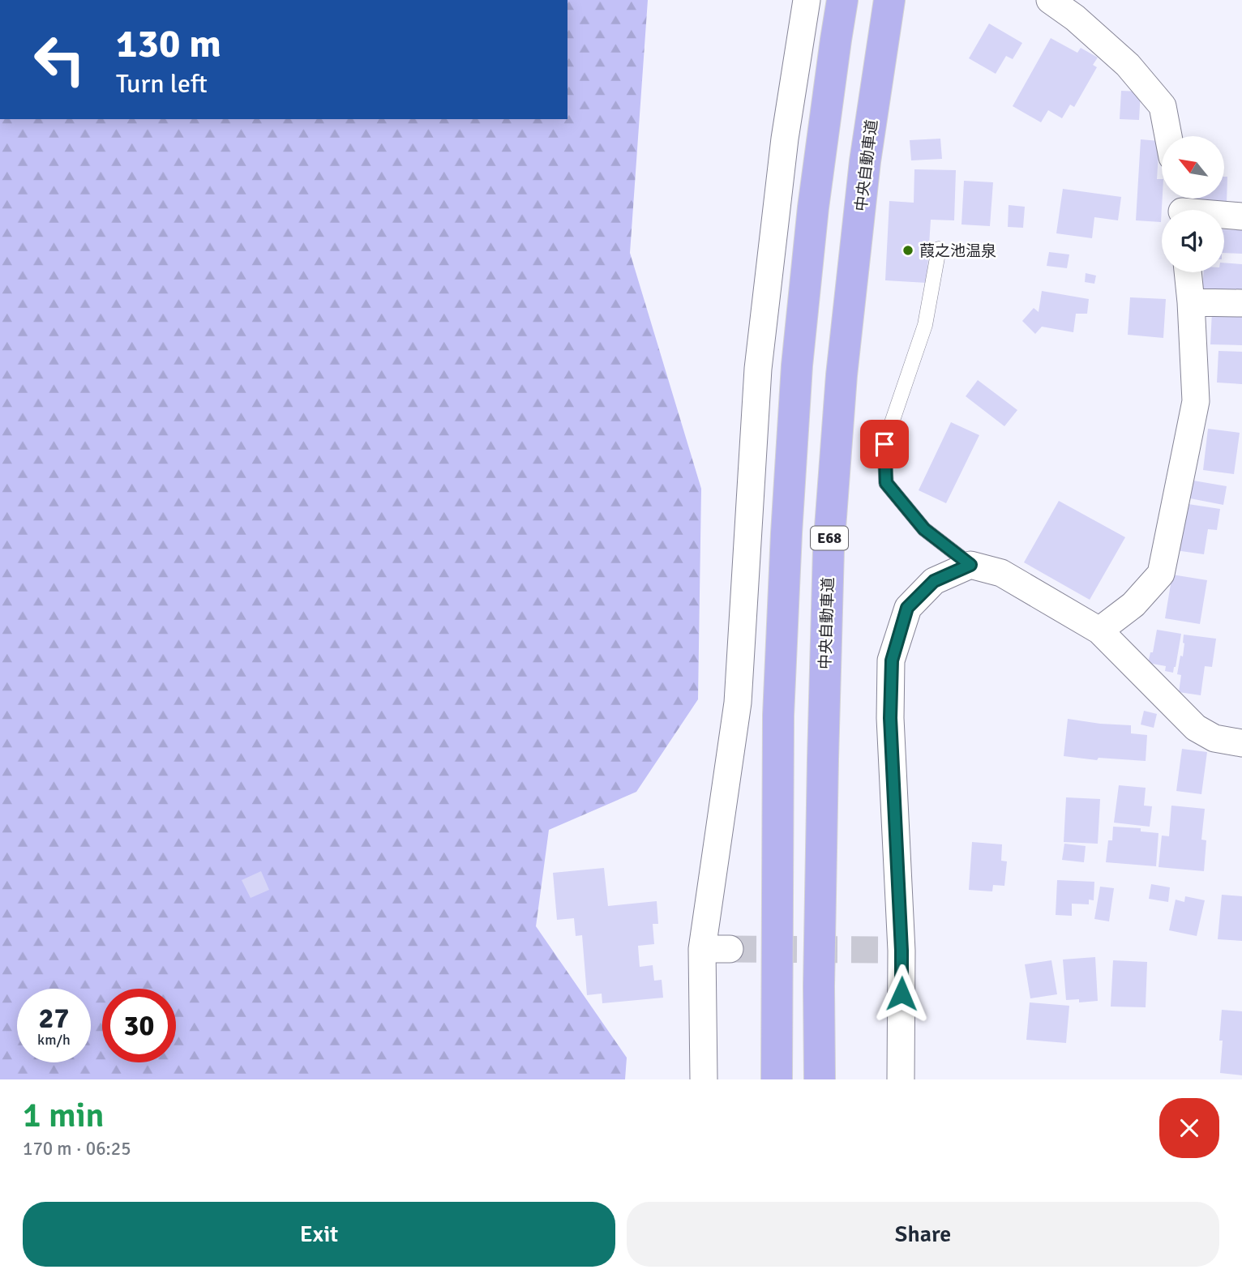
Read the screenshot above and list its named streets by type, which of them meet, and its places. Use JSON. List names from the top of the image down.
{
  "streets": {
    "highway": ["中央自動車道", "E68"]
  },
  "places": ["葭之池温泉"],
  "north": "top left",
  "page": {
    "turn": ["130 m", "Turn left"],
    "speed": "27 km/h",
    "limit": "30",
    "heading": ["1 min", "170 m · 06:25"],
    "buttons": ["Exit", "Share"]
  }
}
